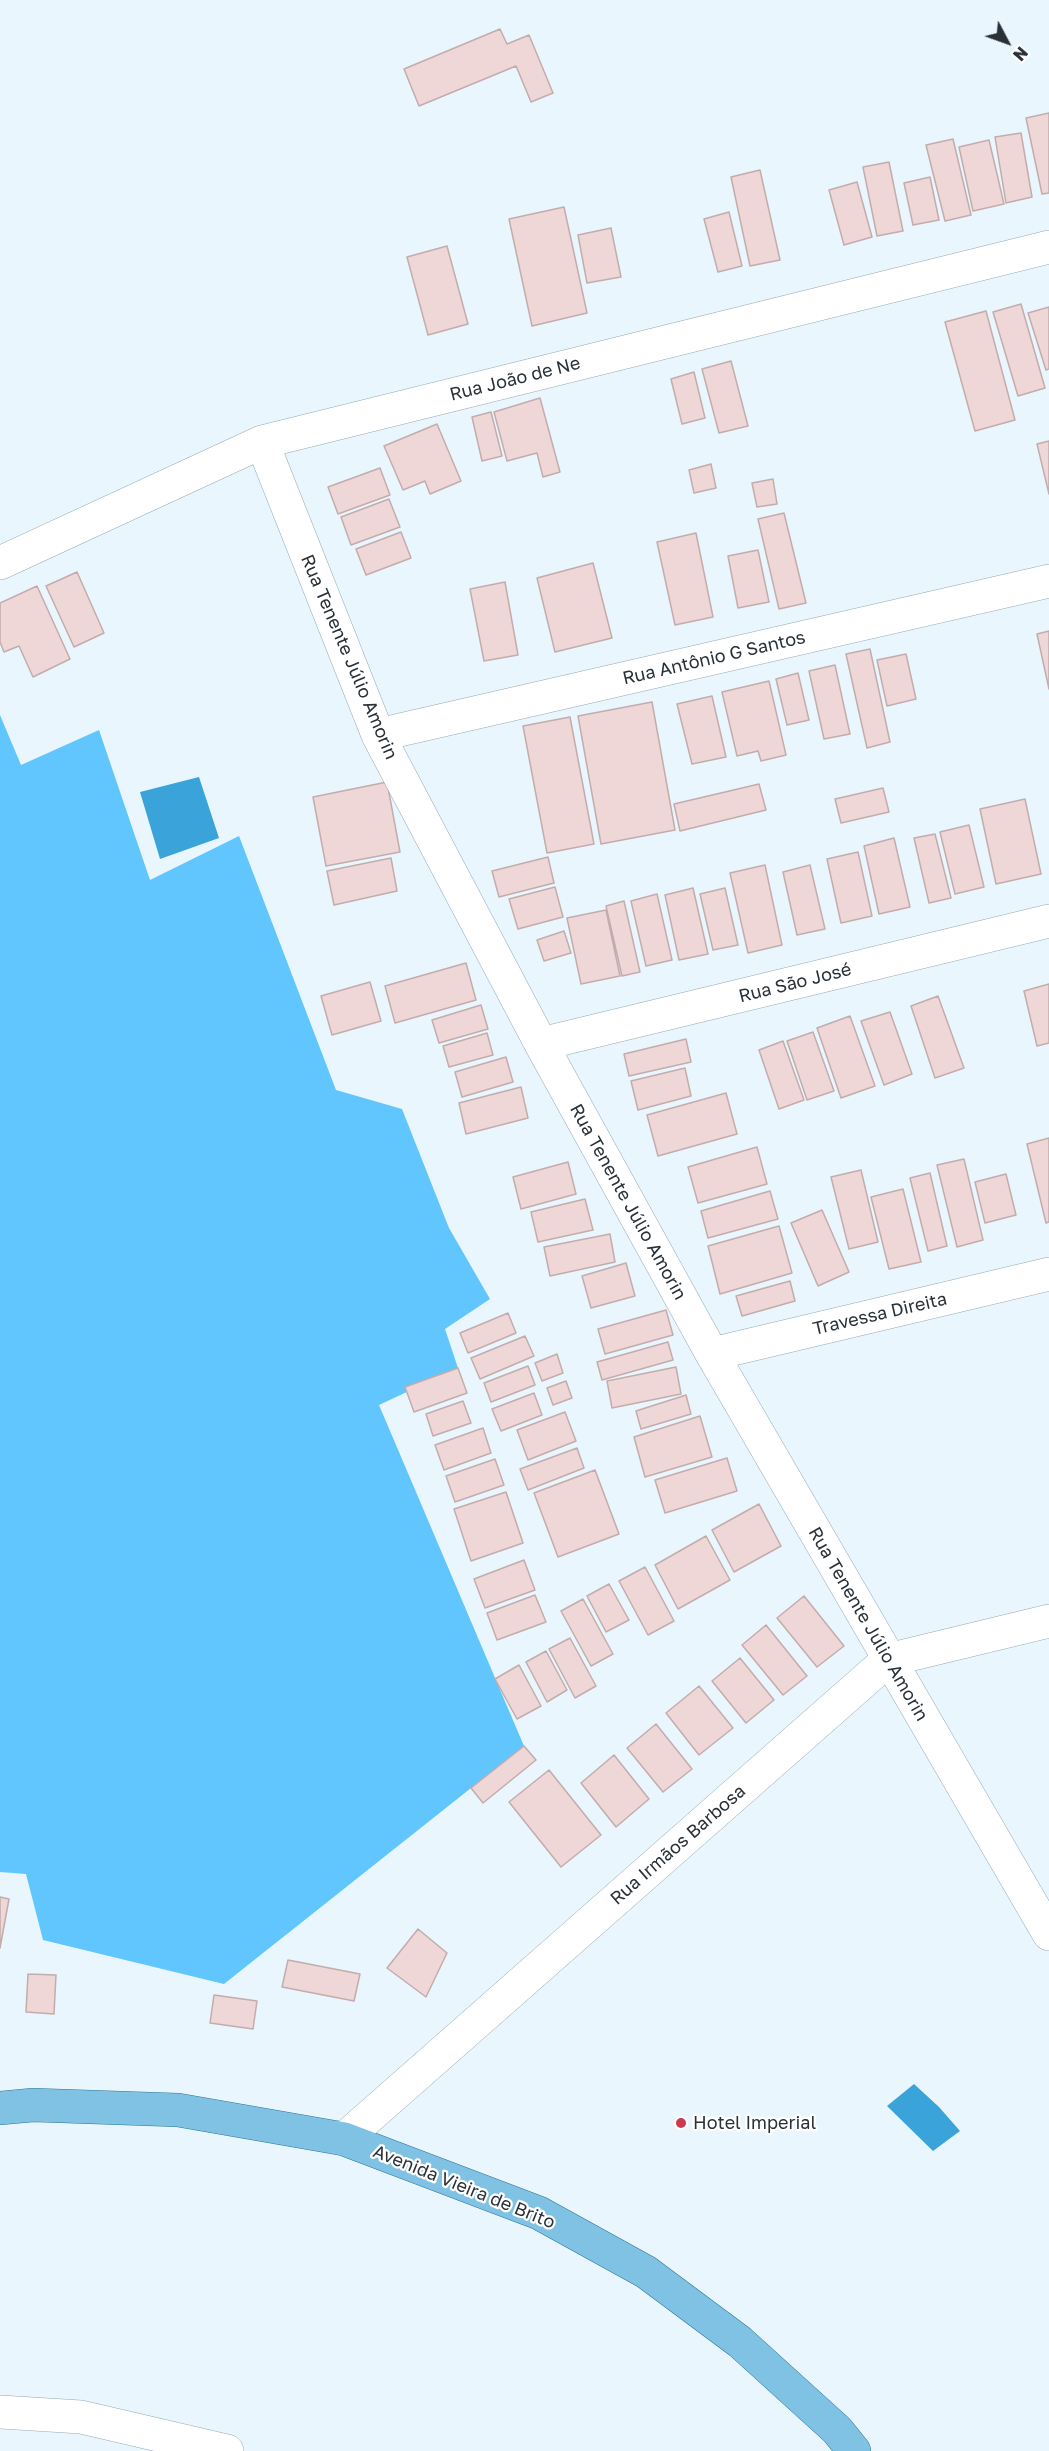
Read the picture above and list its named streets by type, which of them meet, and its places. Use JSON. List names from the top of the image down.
{
  "streets": {
    "main road": ["Avenida Vieira de Brito"],
    "street": [
      "Rua João de Ne",
      "Rua Tenente Júlio Amorin",
      "Rua Antônio G Santos",
      "Rua São José",
      "Travessa Direita",
      "Rua Irmãos Barbosa"
    ]
  },
  "crossings": [
    ["Rua João de Ne", "Rua Tenente Júlio Amorin"],
    ["Rua Tenente Júlio Amorin", "Rua Antônio G Santos"],
    ["Rua Tenente Júlio Amorin", "Rua São José"],
    ["Rua Tenente Júlio Amorin", "Travessa Direita"],
    ["Rua Tenente Júlio Amorin", "Rua Irmãos Barbosa"],
    ["Rua Irmãos Barbosa", "Avenida Vieira de Brito"]
  ],
  "places": ["Hotel Imperial"],
  "north": "bottom right"
}
